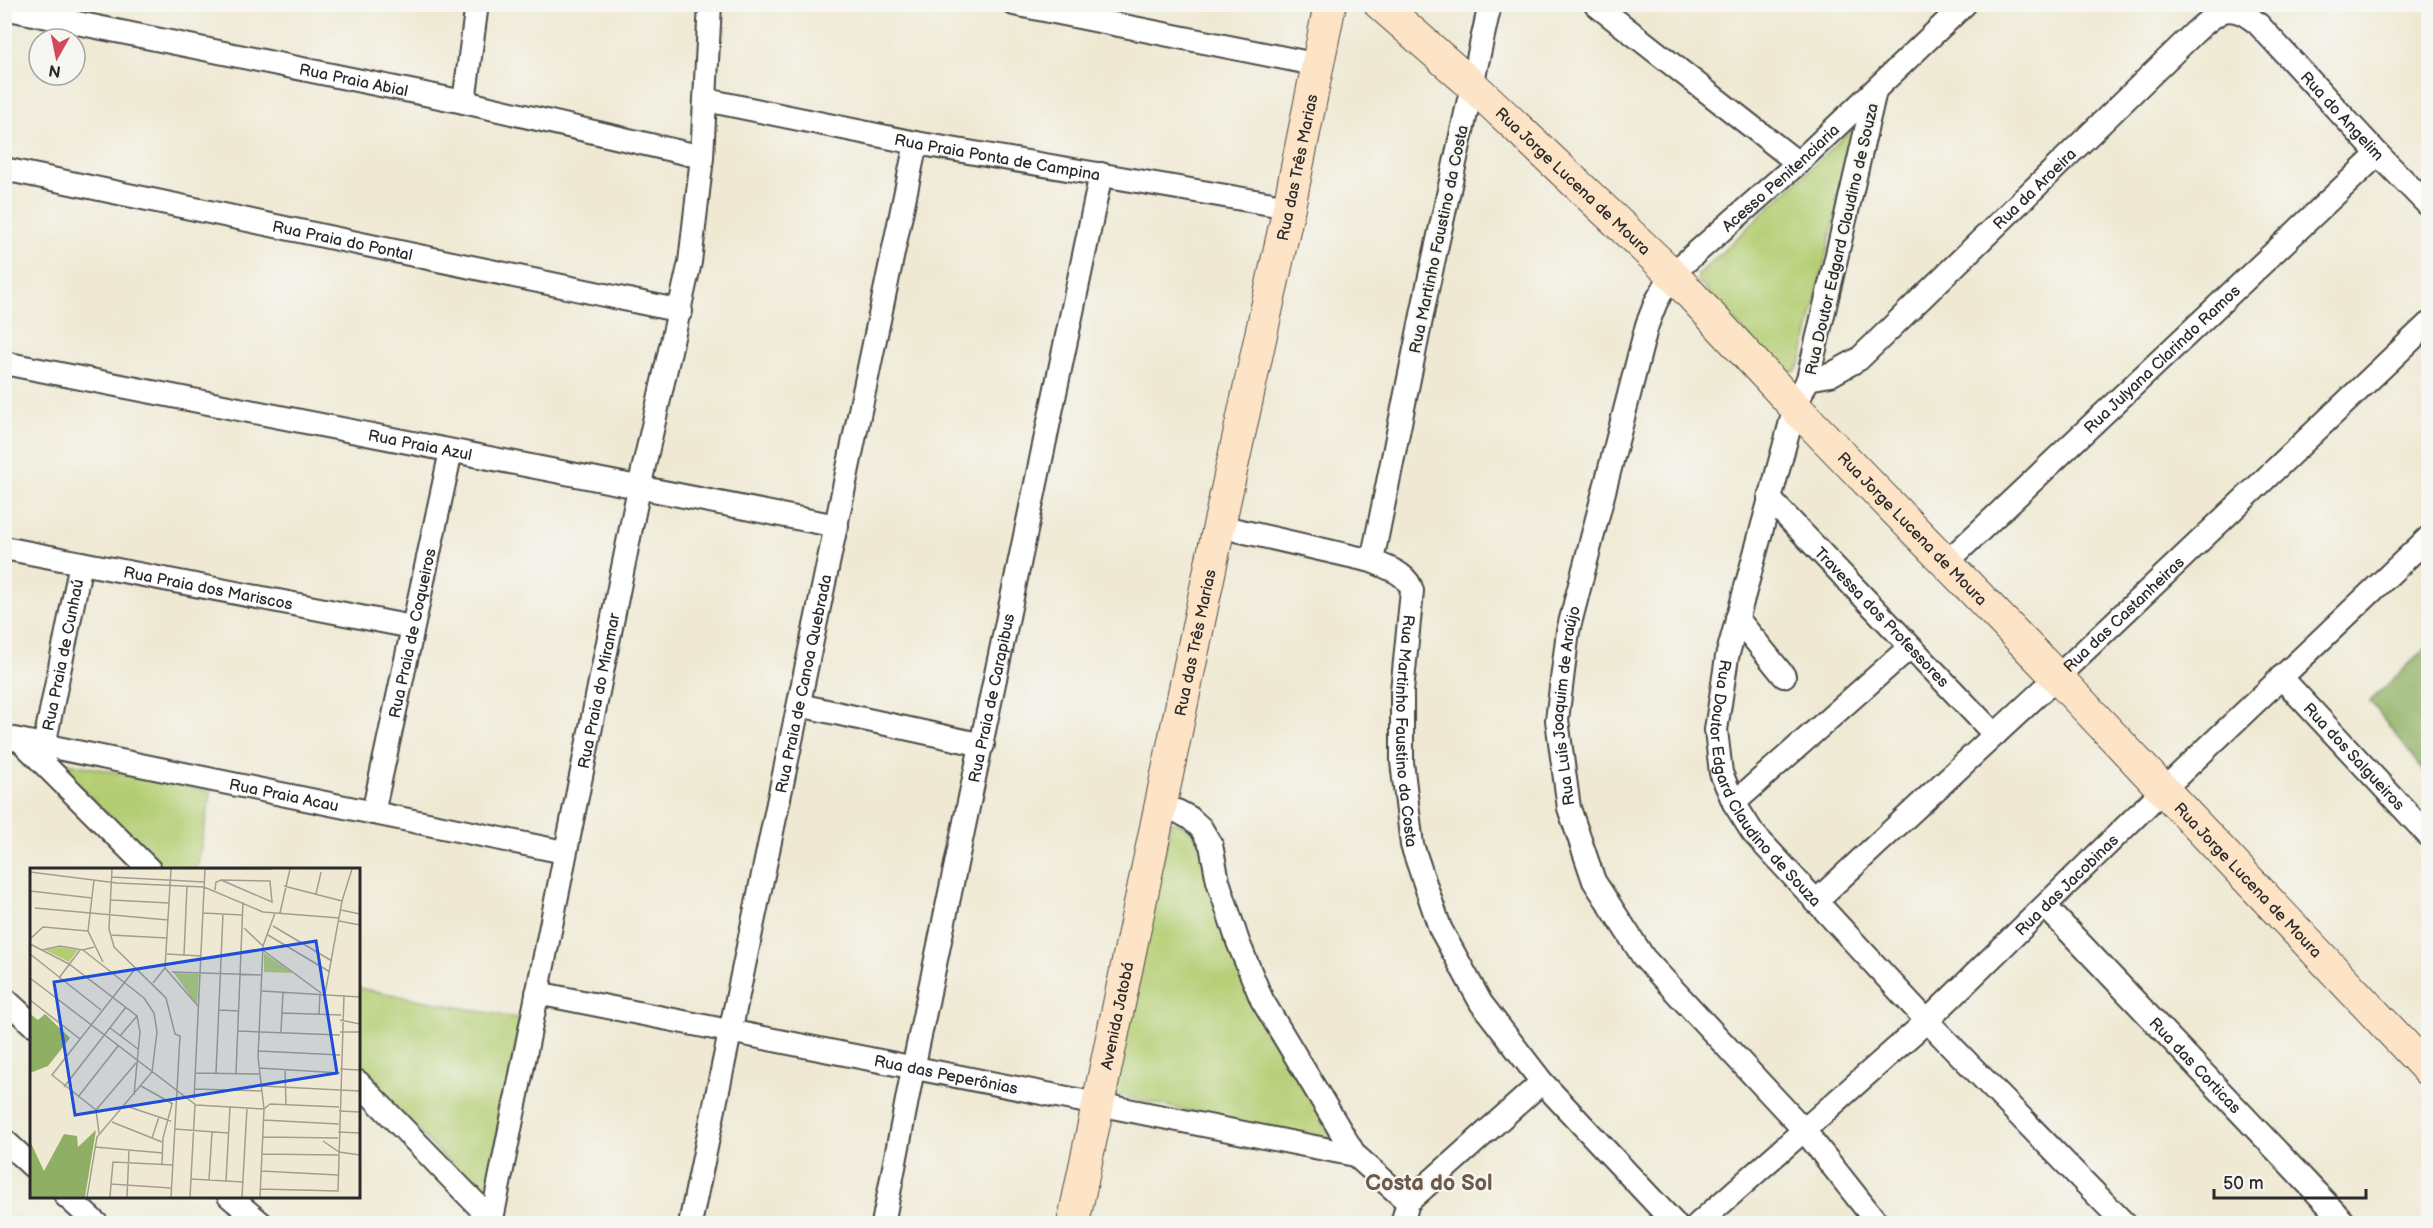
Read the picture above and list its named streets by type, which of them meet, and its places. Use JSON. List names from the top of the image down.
{
  "streets": {
    "street": [
      "Rua Praia Abial",
      "Rua do Angelim",
      "Rua Praia Ponta de Campina",
      "Rua das Três Marias",
      "Acesso Penitenciaria",
      "Rua Jorge Lucena de Moura",
      "Rua da Aroeira",
      "Rua Martinho Faustino da Costa",
      "Rua Doutor Edgard Claudino de Souza",
      "Rua Praia do Pontal",
      "Rua Julyana Clarindo Ramos",
      "Rua Praia Azul",
      "Rua Praia dos Mariscos",
      "Rua das Castanheiras",
      "Travessa dos Professores",
      "Rua Praia de Coqueiros",
      "Rua Praia de Cunhaú",
      "Rua Praia de Canoa Quebrada",
      "Rua Praia do Miramar",
      "Rua Praia de Carapibus",
      "Rua Luís Joaquim de Araújo",
      "Rua dos Salgueiros",
      "Rua Praia Acau",
      "Rua das Jacobinas",
      "Avenida Jatobá",
      "Rua das Corticas",
      "Rua das Peperônias"
    ]
  },
  "crossings": [
    ["Rua Praia Abial", "Rua Praia do Miramar"],
    ["Rua do Angelim", "Rua da Aroeira"],
    ["Rua do Angelim", "Rua Julyana Clarindo Ramos"],
    ["Rua Praia Ponta de Campina", "Rua das Três Marias"],
    ["Rua Praia Ponta de Campina", "Rua Praia de Canoa Quebrada"],
    ["Rua Praia Ponta de Campina", "Rua Praia do Miramar"],
    ["Rua Praia Ponta de Campina", "Rua Praia de Carapibus"],
    ["Rua das Três Marias", "Avenida Jatobá"],
    ["Acesso Penitenciaria", "Rua Jorge Lucena de Moura"],
    ["Acesso Penitenciaria", "Rua Doutor Edgard Claudino de Souza"],
    ["Acesso Penitenciaria", "Rua Luís Joaquim de Araújo"],
    ["Rua Jorge Lucena de Moura", "Rua Martinho Faustino da Costa"],
    ["Rua Jorge Lucena de Moura", "Rua Doutor Edgard Claudino de Souza"],
    ["Rua Jorge Lucena de Moura", "Rua Julyana Clarindo Ramos"],
    ["Rua Jorge Lucena de Moura", "Rua das Castanheiras"],
    ["Rua Jorge Lucena de Moura", "Rua Luís Joaquim de Araújo"],
    ["Rua Jorge Lucena de Moura", "Rua das Jacobinas"],
    ["Rua da Aroeira", "Rua Doutor Edgard Claudino de Souza"],
    ["Rua Doutor Edgard Claudino de Souza", "Rua das Castanheiras"],
    ["Rua Doutor Edgard Claudino de Souza", "Travessa dos Professores"],
    ["Rua Doutor Edgard Claudino de Souza", "Rua das Jacobinas"],
    ["Rua Praia do Pontal", "Rua Praia do Miramar"],
    ["Rua Praia Azul", "Rua Praia de Coqueiros"],
    ["Rua Praia Azul", "Rua Praia de Canoa Quebrada"],
    ["Rua Praia Azul", "Rua Praia do Miramar"],
    ["Rua Praia dos Mariscos", "Rua Praia de Coqueiros"],
    ["Rua Praia dos Mariscos", "Rua Praia de Cunhaú"],
    ["Rua das Castanheiras", "Travessa dos Professores"],
    ["Rua Praia de Coqueiros", "Rua Praia Acau"],
    ["Rua Praia de Cunhaú", "Rua Praia Acau"],
    ["Rua Praia de Canoa Quebrada", "Rua das Peperônias"],
    ["Rua Praia do Miramar", "Rua Praia Acau"],
    ["Rua Praia do Miramar", "Rua das Peperônias"],
    ["Rua Praia de Carapibus", "Rua das Peperônias"],
    ["Rua Luís Joaquim de Araújo", "Rua das Jacobinas"],
    ["Rua dos Salgueiros", "Rua das Jacobinas"],
    ["Rua das Jacobinas", "Rua das Corticas"],
    ["Avenida Jatobá", "Rua das Peperônias"]
  ],
  "districts": ["Costa do Sol"],
  "scale_bar": "50 m",
  "north": "bottom"
}
